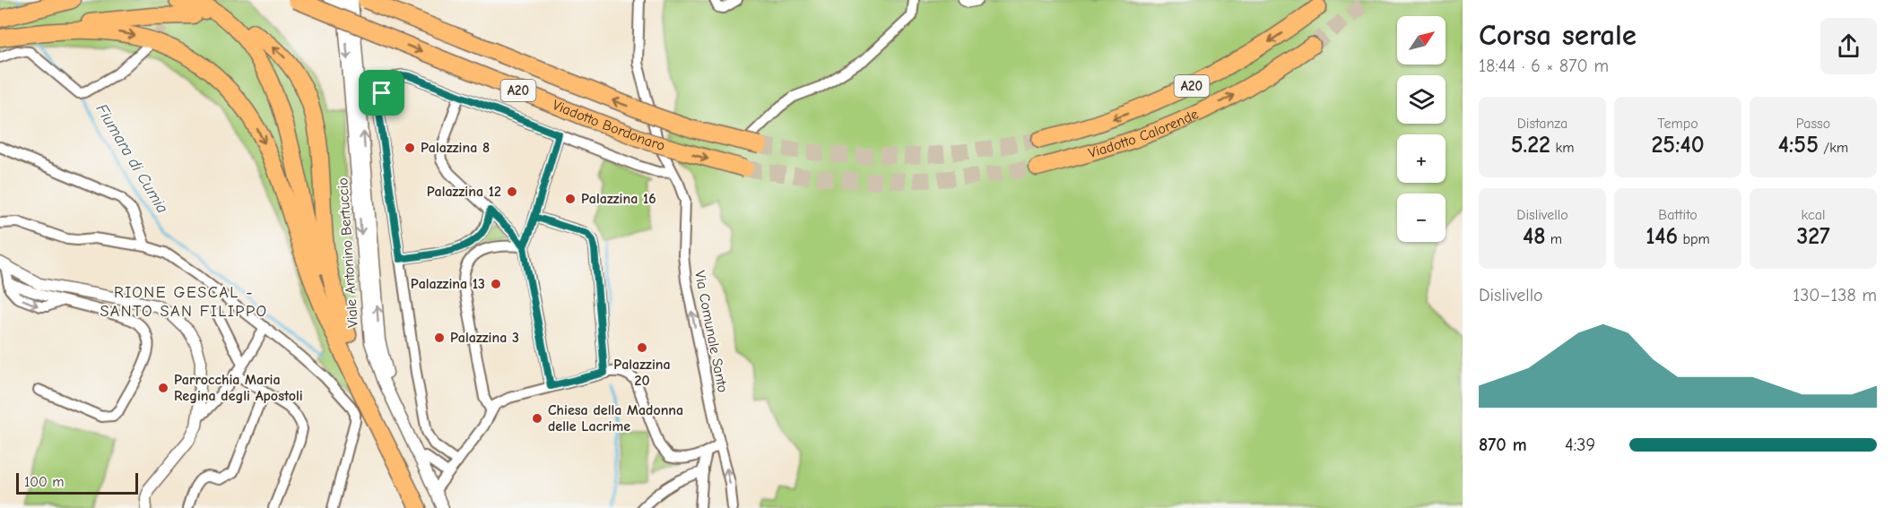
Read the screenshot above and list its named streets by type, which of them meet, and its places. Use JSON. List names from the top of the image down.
{
  "streets": {
    "highway": ["A20", "Viadotto Bordonaro", "Viadotto Calorende"],
    "street": ["Viale Antonino Bertuccio", "Via Comunale Santo"]
  },
  "crossings": [
    ["Viadotto Bordonaro", "Viale Antonino Bertuccio"]
  ],
  "one_way": ["Via Comunale Santo"],
  "districts": ["RIONE GESCAL - SANTO SAN FILIPPO"],
  "water": ["Fiumara di Cumia"],
  "places": [
    "Palazzina 8",
    "Palazzina 12",
    "Palazzina 16",
    "Palazzina 13",
    "Palazzina 3",
    "Palazzina 20",
    "Parrocchia Maria Regina degli Apostoli",
    "Chiesa della Madonna delle Lacrime"
  ],
  "scale_bar": "100 m",
  "north": "top right",
  "page": {
    "heading": ["Corsa serale", "18:44 · 6 × 870 m"],
    "map_buttons": ["+", "−"],
    "stats": [
      ["Distanza", "5.22 km"],
      ["Tempo", "25:40"],
      ["Passo", "4:55 /km"],
      ["Dislivello", "48 m"],
      ["Battito", "146 bpm"],
      ["kcal", "327"]
    ],
    "chart": ["Dislivello", "130–138 m"],
    "list": [
      {
        "name": "870 m",
        "note": "4:39"
      }
    ],
    "scale": "100 m"
  }
}
